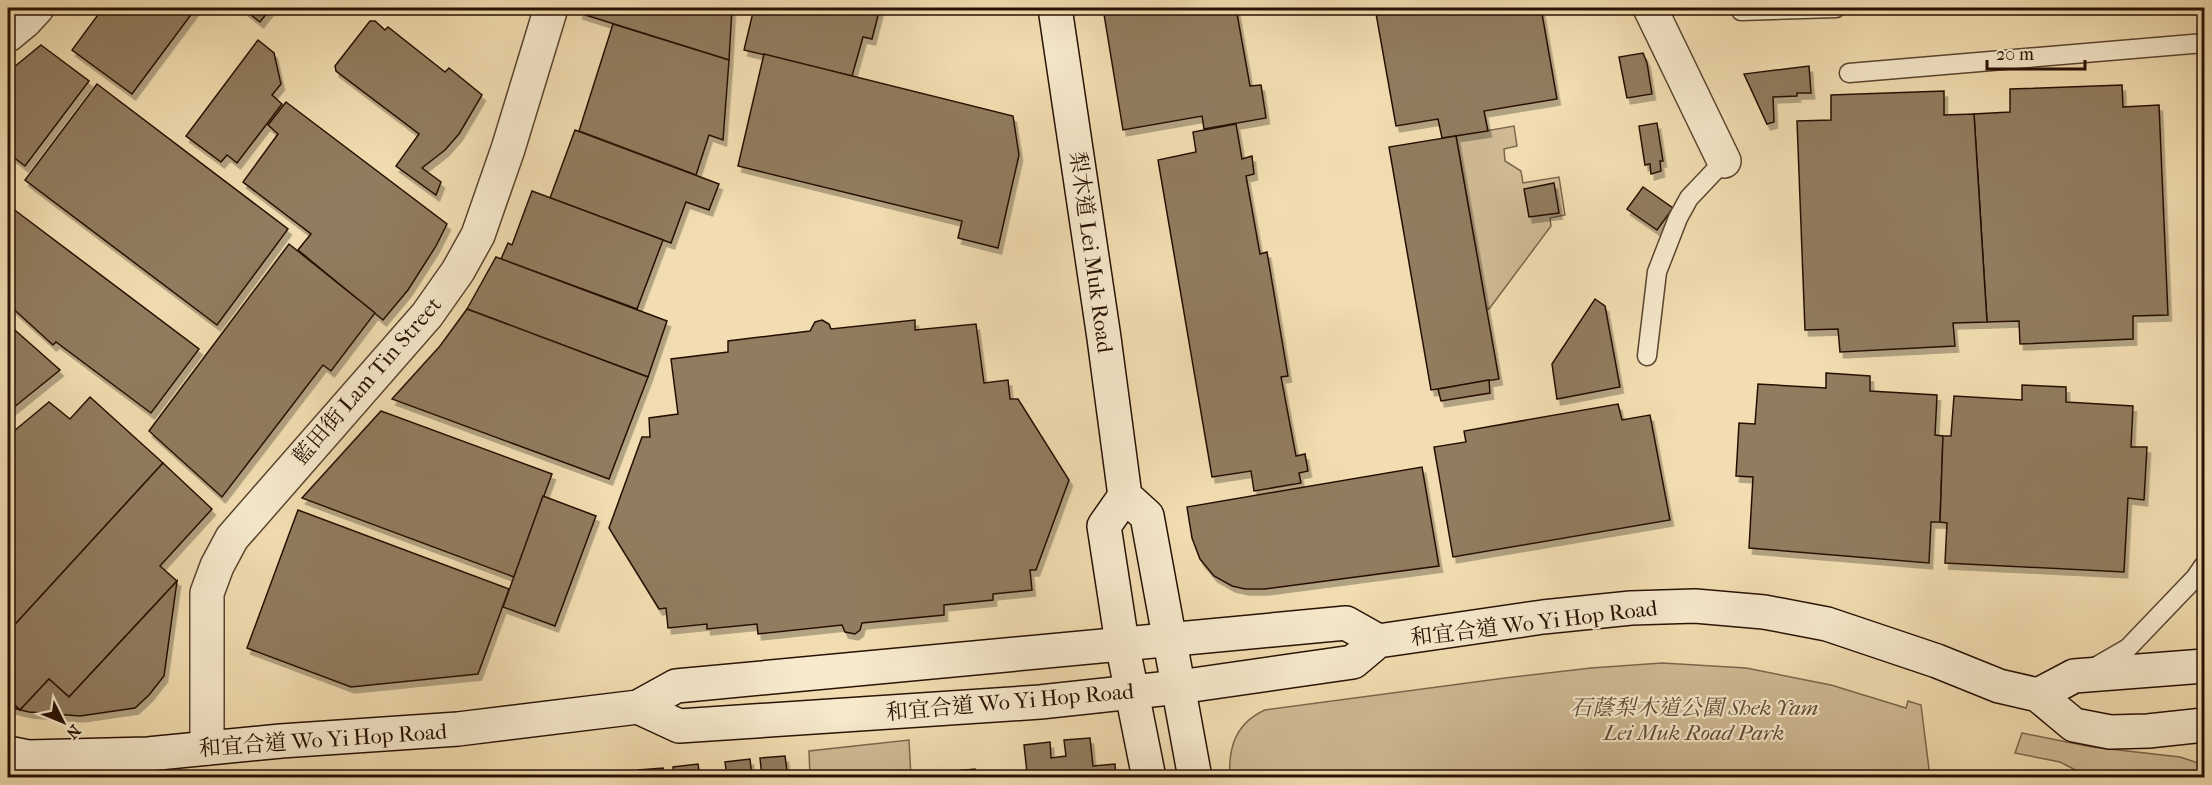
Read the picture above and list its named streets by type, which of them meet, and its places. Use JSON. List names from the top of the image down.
{
  "streets": {
    "main road": ["梨木道 Lei Muk Road", "藍田街 Lam Tin Street", "和宜合道 Wo Yi Hop Road"]
  },
  "crossings": [
    ["藍田街 Lam Tin Street", "和宜合道 Wo Yi Hop Road"]
  ],
  "parks": ["石蔭梨木道公園 Shek Yam Lei Muk Road Park"],
  "scale_bar": "20 m",
  "north": "bottom right"
}
